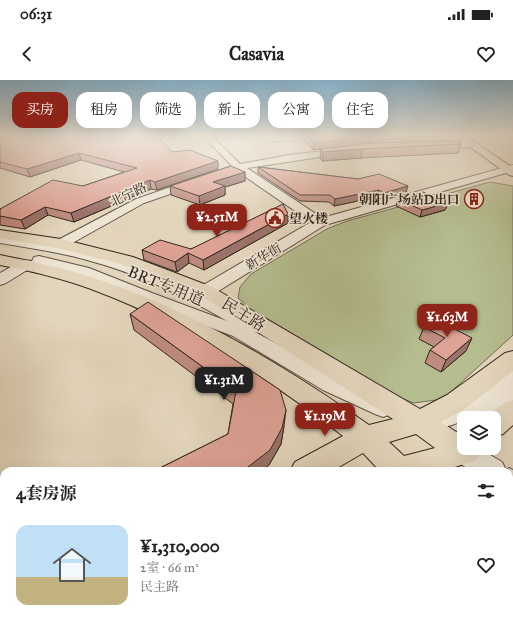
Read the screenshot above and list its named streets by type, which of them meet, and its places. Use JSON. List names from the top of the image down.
{
  "streets": {
    "main road": ["民主路"],
    "street": ["北宁路", "新华街", "BRT专用道"]
  },
  "crossings": [
    ["北宁路", "BRT专用道"],
    ["北宁路", "民主路"],
    ["新华街", "民主路"],
    ["BRT专用道", "民主路"]
  ],
  "places": {
    "building": ["朝阳广场站D出口"],
    "public building": ["望火楼"]
  },
  "page": {
    "status": "06:31",
    "header": "Casavia",
    "chip": [
      "买房",
      "租房",
      "筛选",
      "新上",
      "公寓",
      "住宅"
    ],
    "price": [
      "¥2.51M",
      "¥1.63M",
      "¥1.31M",
      "¥1.19M"
    ],
    "heading": "4套房源",
    "list": [
      {
        "name": "¥1,310,000",
        "note": "2室 · 66 m² · 民主路"
      }
    ]
  }
}
